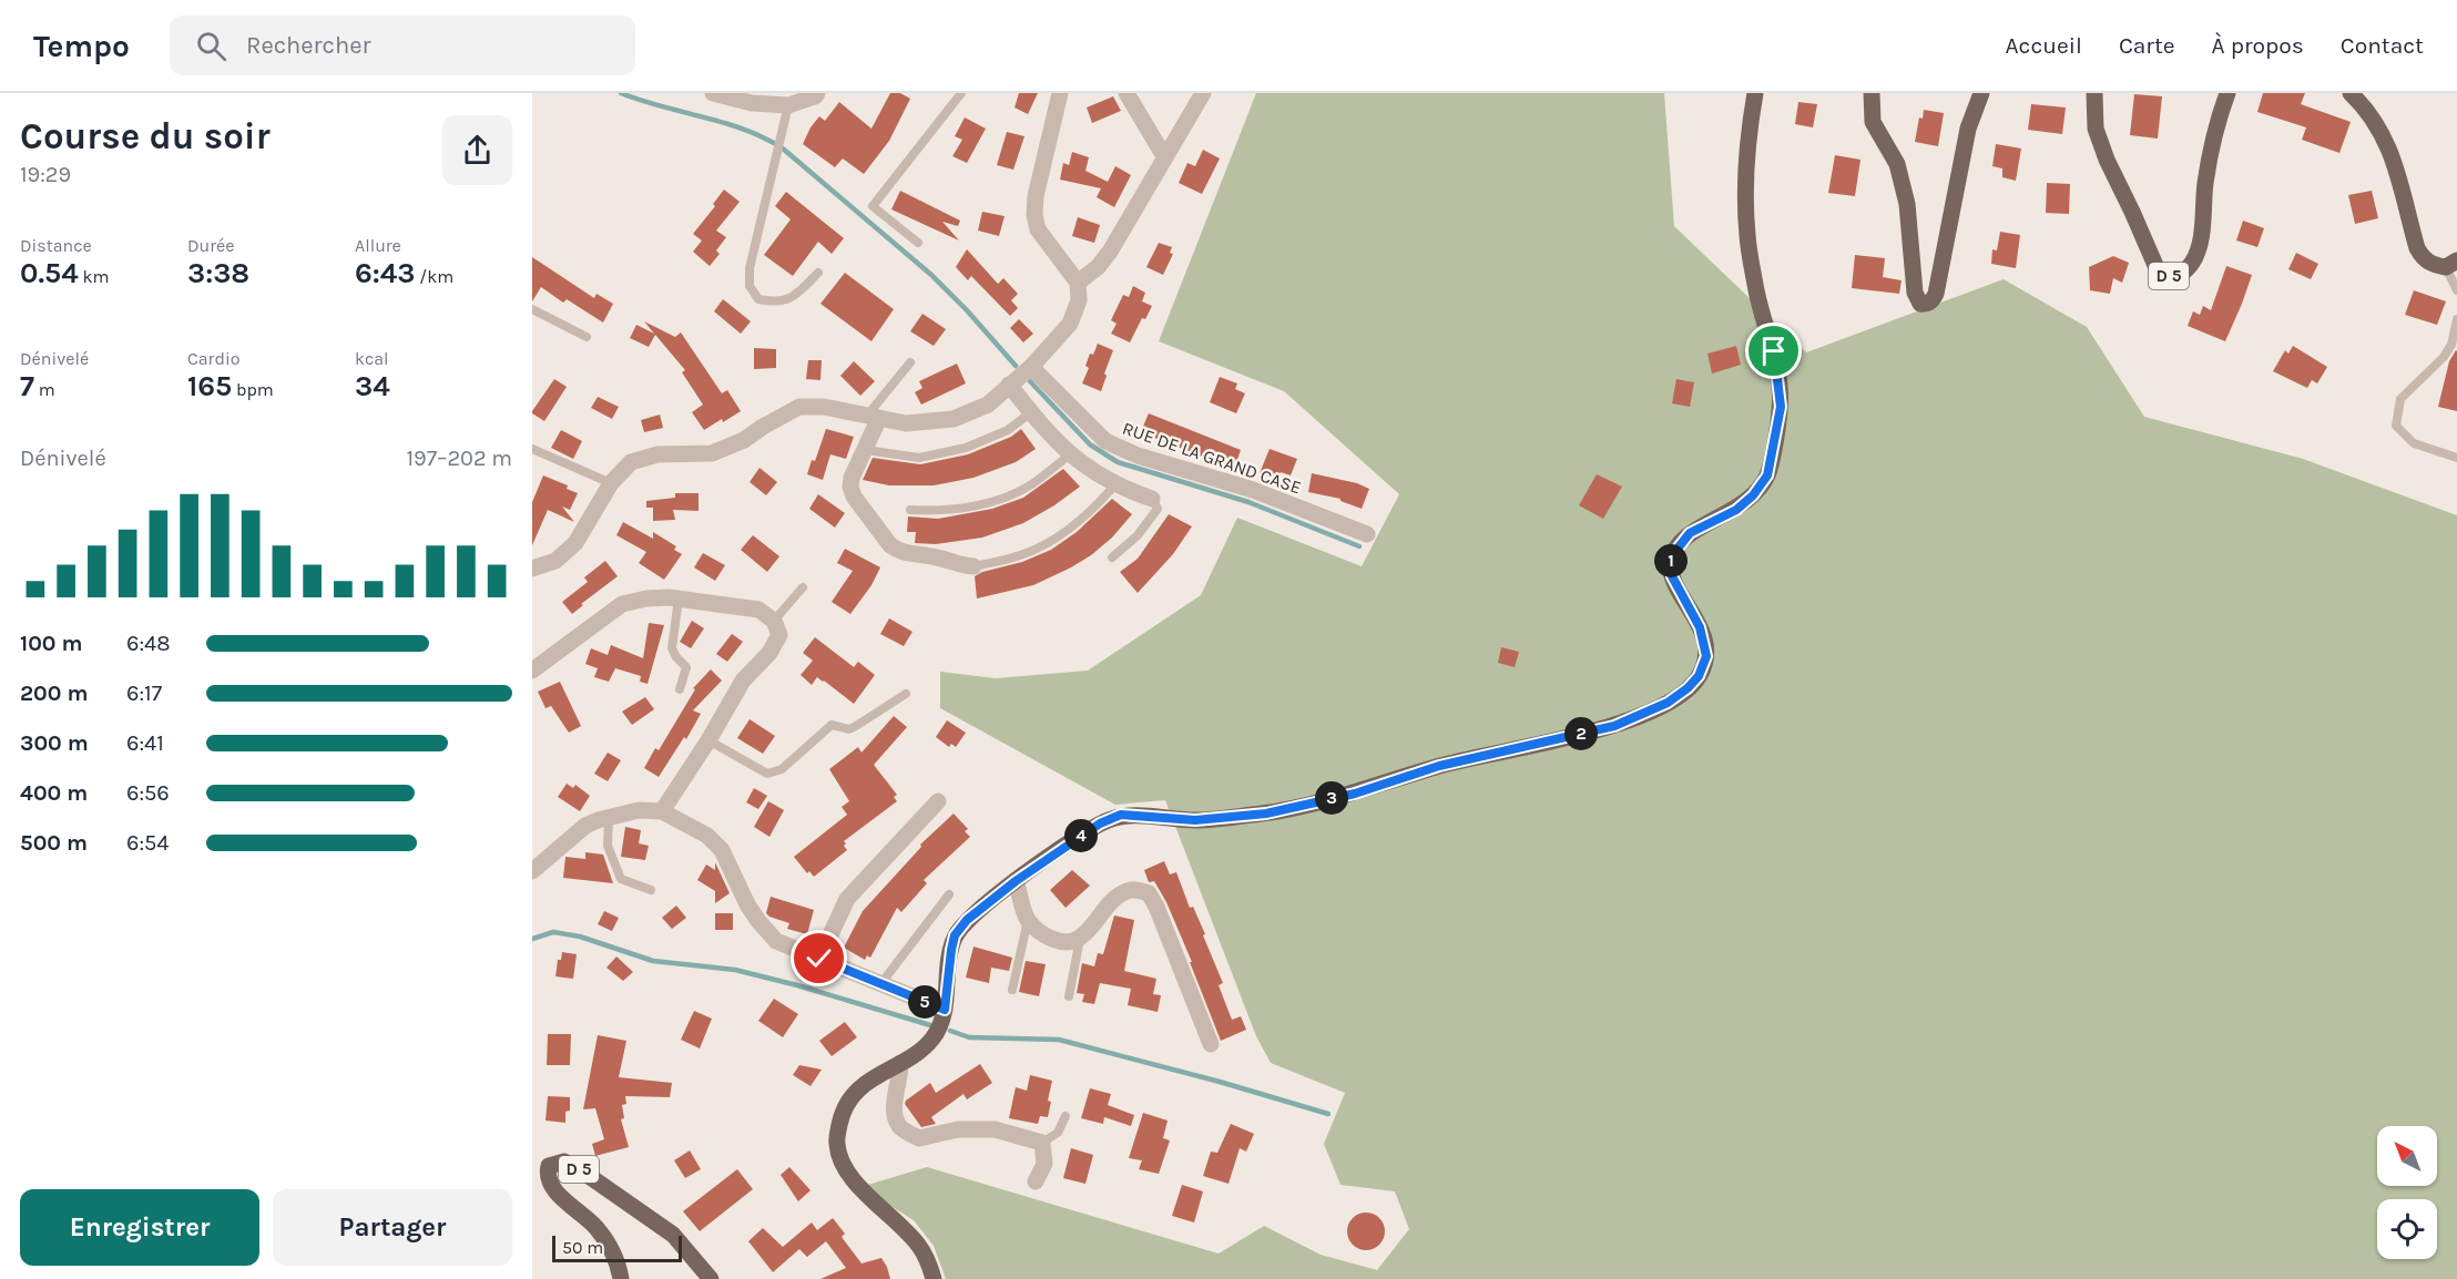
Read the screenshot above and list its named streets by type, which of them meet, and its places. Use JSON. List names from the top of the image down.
{
  "streets": {
    "main road": ["D 5"],
    "street": ["RUE DE LA GRAND CASE"]
  },
  "scale_bar": "50 m",
  "north": "top left",
  "page": {
    "header": "Tempo",
    "search": "Rechercher",
    "nav": [
      "Accueil",
      "Carte",
      "À propos",
      "Contact"
    ],
    "heading": ["Course du soir", "19:29"],
    "stats": [
      ["Distance", "0.54 km"],
      ["Durée", "3:38"],
      ["Allure", "6:43 /km"],
      ["Dénivelé", "7 m"],
      ["Cardio", "165 bpm"],
      ["kcal", "34"]
    ],
    "chart": ["Dénivelé", "197–202 m"],
    "pins": [
      "1",
      "2",
      "3",
      "4",
      "5"
    ],
    "list": [
      {
        "name": "100 m",
        "note": "6:48"
      },
      {
        "name": "200 m",
        "note": "6:17"
      },
      {
        "name": "300 m",
        "note": "6:41"
      },
      {
        "name": "400 m",
        "note": "6:56"
      },
      {
        "name": "500 m",
        "note": "6:54"
      }
    ],
    "buttons": ["Enregistrer", "Partager"],
    "scale": "50 m"
  }
}
